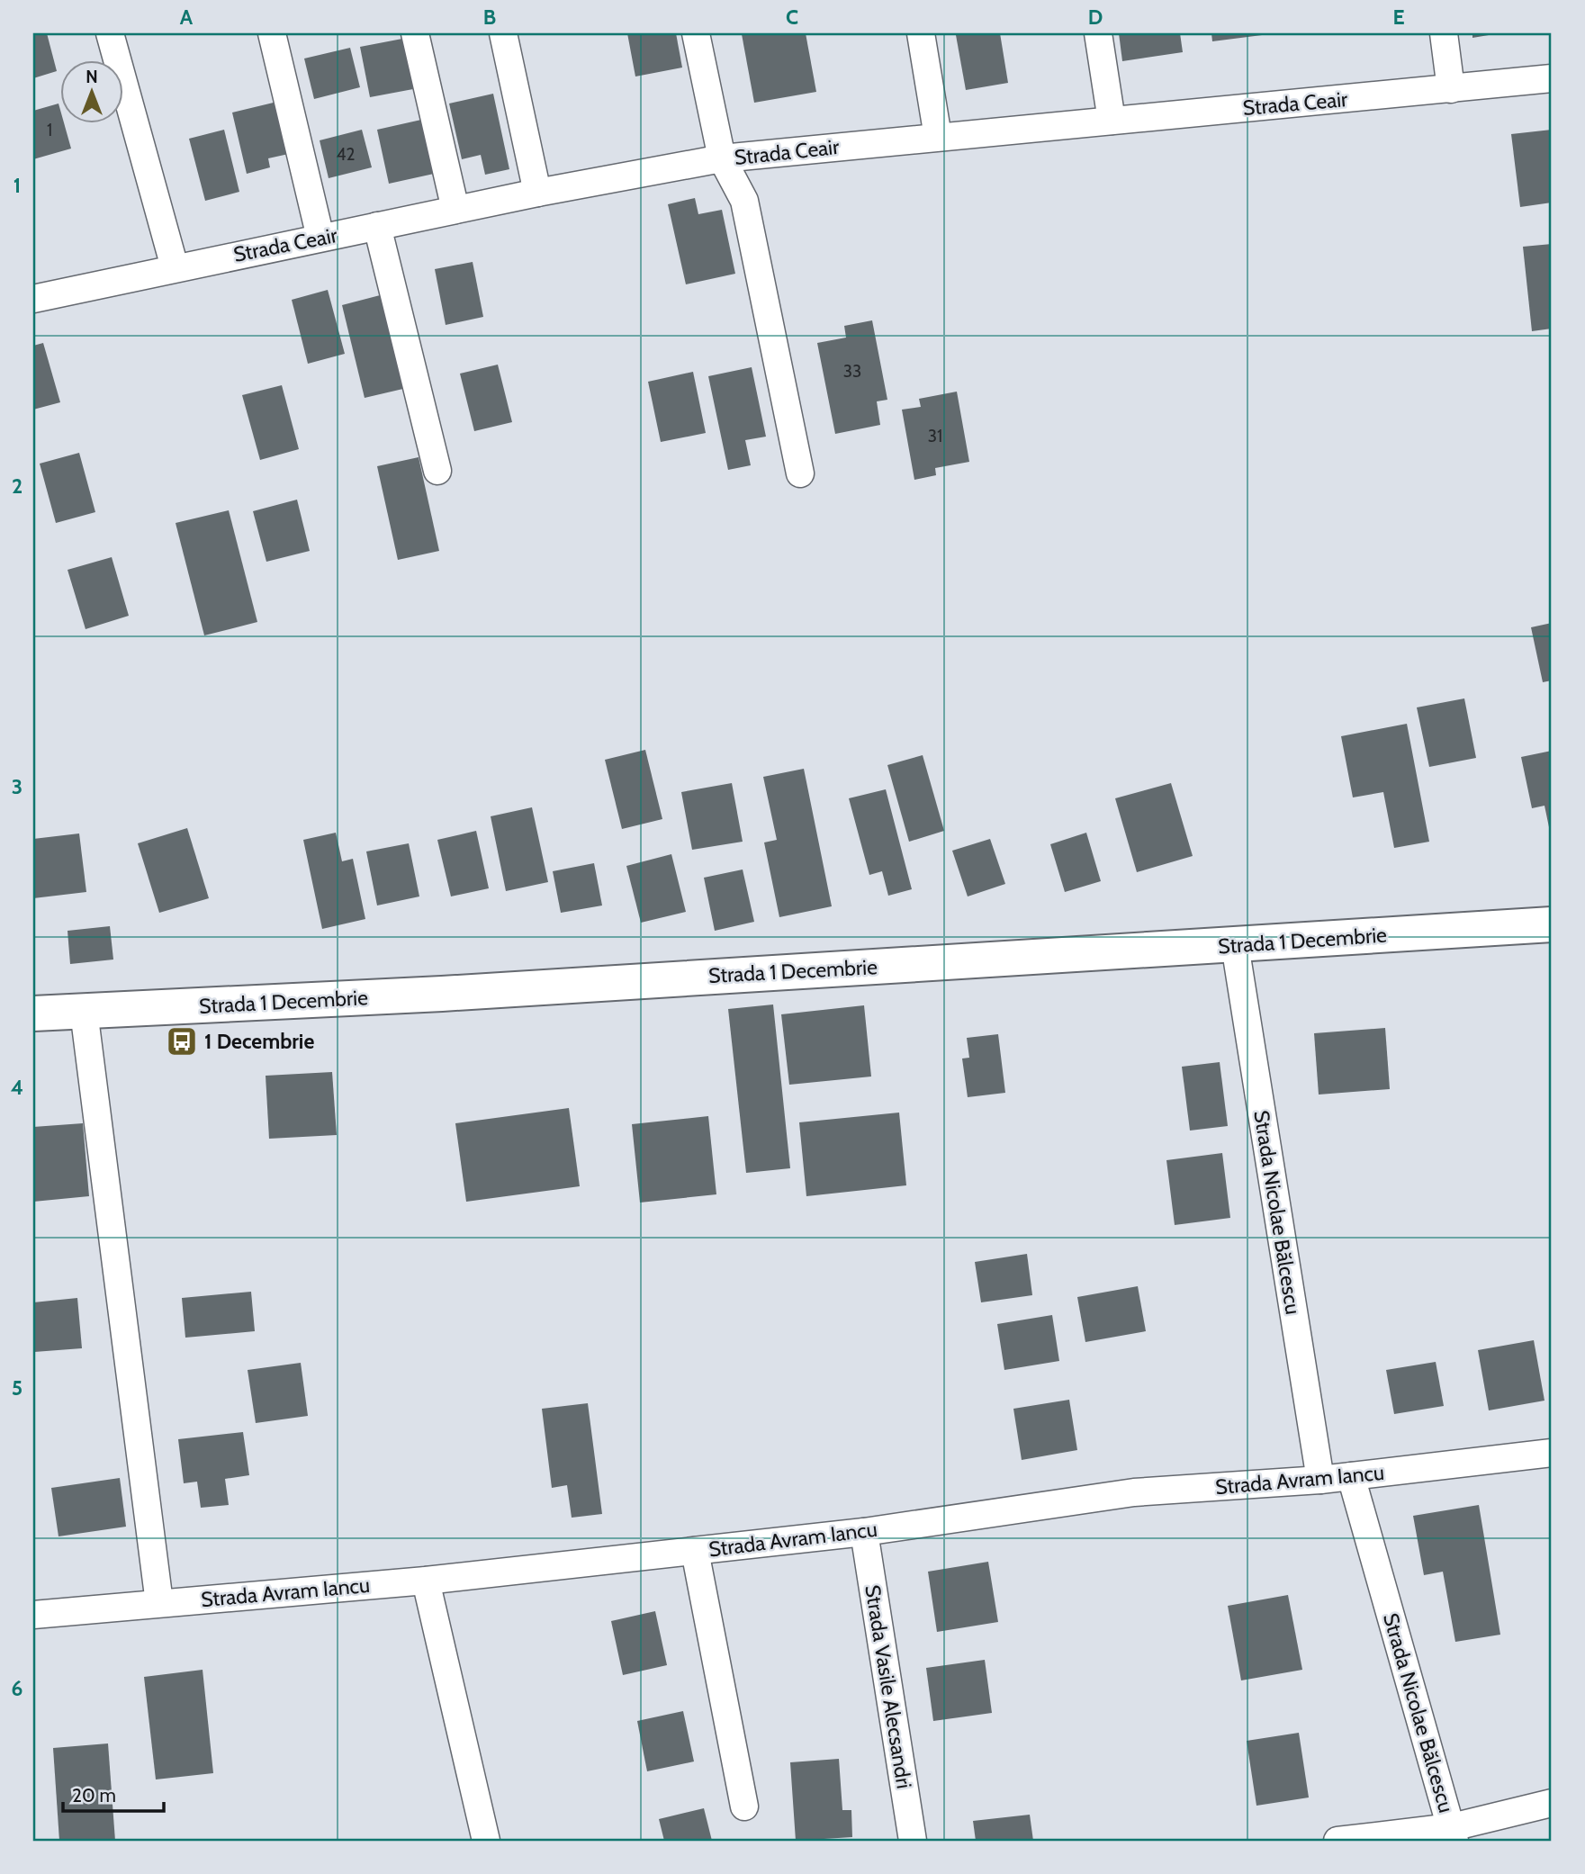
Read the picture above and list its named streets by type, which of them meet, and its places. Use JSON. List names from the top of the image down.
{
  "streets": {
    "main road": ["Strada 1 Decembrie"],
    "street": [
      "Strada Ceair",
      "Strada Nicolae Bălcescu",
      "Strada Avram Iancu",
      "Strada Vasile Alecsandri"
    ]
  },
  "crossings": [
    ["Strada 1 Decembrie", "Strada Nicolae Bălcescu"],
    ["Strada Nicolae Bălcescu", "Strada Avram Iancu"],
    ["Strada Avram Iancu", "Strada Vasile Alecsandri"]
  ],
  "places": {
    "bus stop": ["1 Decembrie"]
  },
  "house_numbers": [
    "1",
    "42",
    "33",
    "31"
  ],
  "scale_bar": "20 m",
  "north": "top",
  "grid": {
    "columns": [
      "A",
      "B",
      "C",
      "D",
      "E"
    ],
    "rows": [
      "1",
      "2",
      "3",
      "4",
      "5",
      "6"
    ]
  }
}
